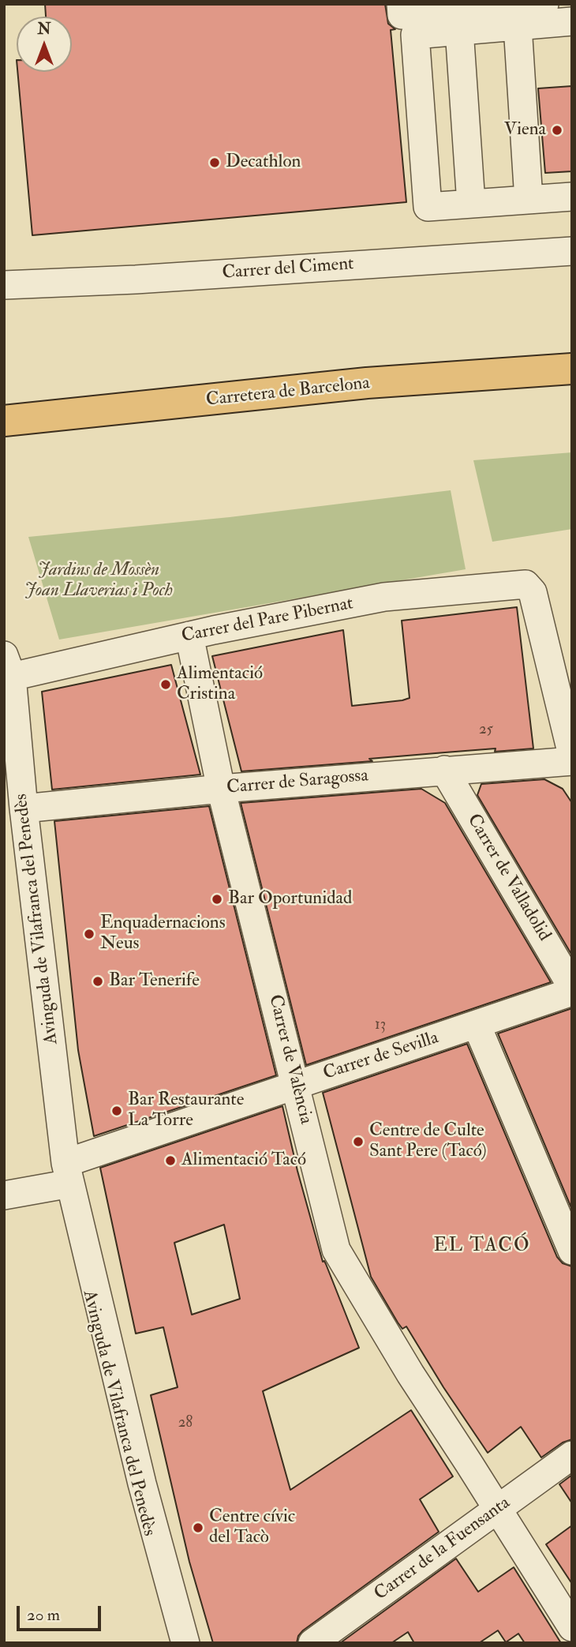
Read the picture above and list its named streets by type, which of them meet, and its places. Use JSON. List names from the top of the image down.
{
  "streets": {
    "highway": ["Carretera de Barcelona"],
    "street": [
      "Carrer del Ciment",
      "Carrer del Pare Pibernat",
      "Carrer de Saragossa",
      "Carrer de Valladolid",
      "Avinguda de Vilafranca del Penedès",
      "Carrer de Sevilla",
      "Carrer de València",
      "Carrer de la Fuensanta"
    ]
  },
  "crossings": [
    ["Carrer del Pare Pibernat", "Avinguda de Vilafranca del Penedès"],
    ["Carrer del Pare Pibernat", "Carrer de València"],
    ["Carrer de Saragossa", "Carrer de Valladolid"],
    ["Carrer de Saragossa", "Avinguda de Vilafranca del Penedès"],
    ["Carrer de Saragossa", "Carrer de València"],
    ["Avinguda de Vilafranca del Penedès", "Carrer de Sevilla"],
    ["Carrer de Sevilla", "Carrer de València"],
    ["Carrer de València", "Carrer de la Fuensanta"]
  ],
  "districts": ["EL TACÓ"],
  "parks": ["Jardins de Mossèn Joan Llaverias i Poch"],
  "places": [
    "Viena",
    "Decathlon",
    "Alimentació Cristina",
    "Bar Oportunidad",
    "Enquadernacions Neus",
    "Bar Tenerife",
    "Bar Restaurante La Torre",
    "Centre de Culte Sant Pere (Tacó)",
    "Alimentació Tacó",
    "Centre cívic del Tacò"
  ],
  "house_numbers": ["25", "13", "28"],
  "scale_bar": "20 m",
  "north": "top"
}
